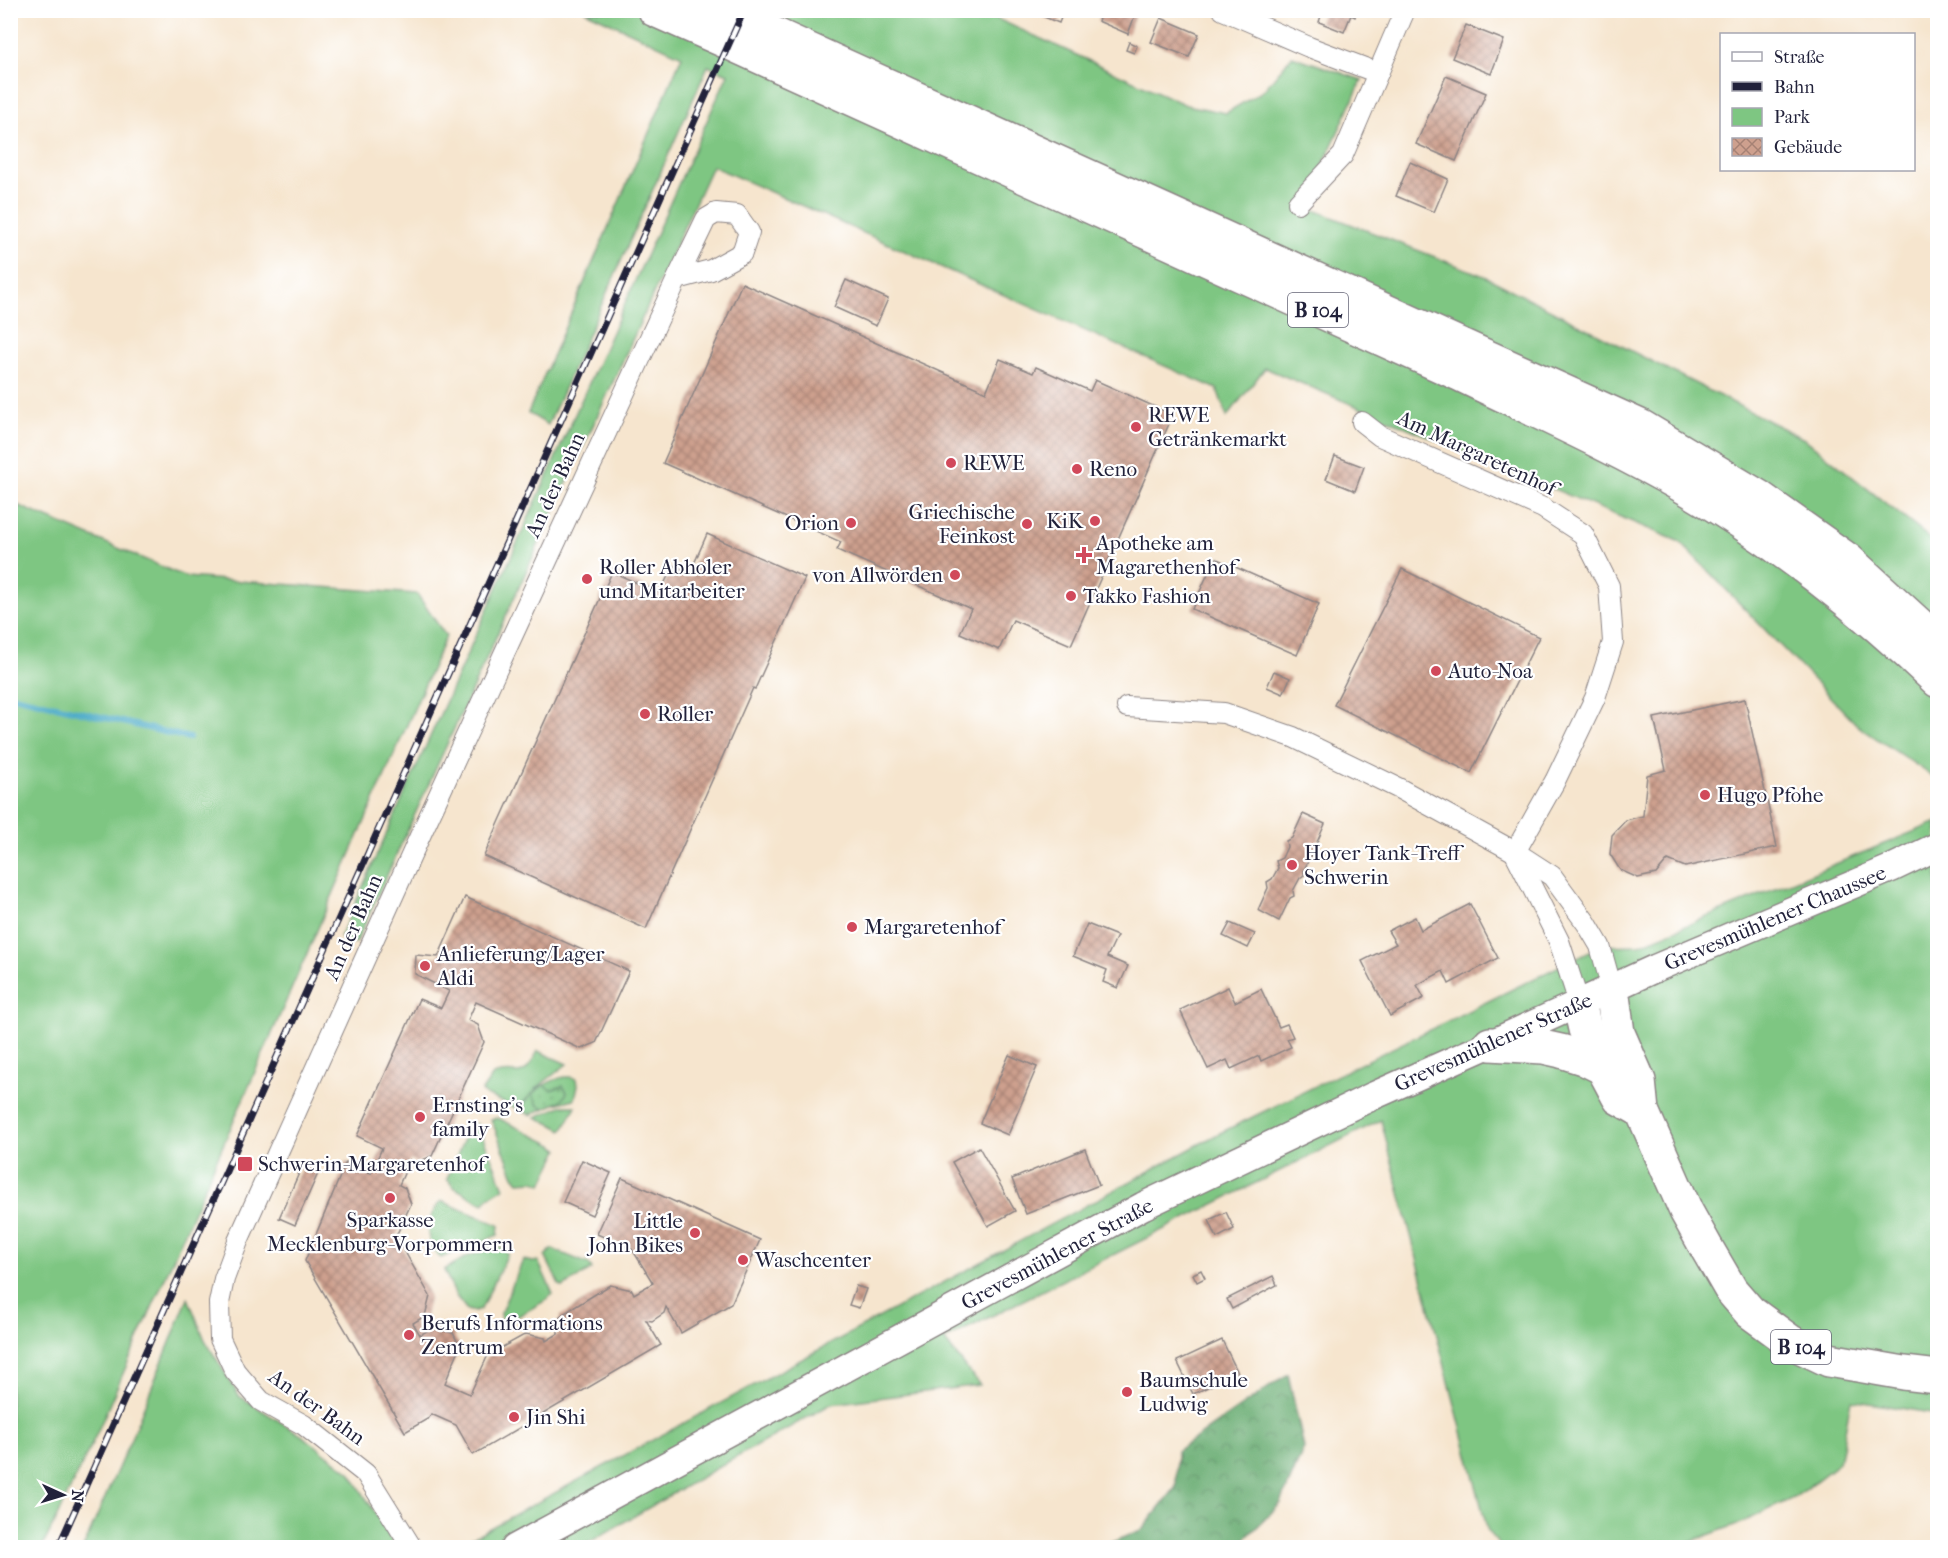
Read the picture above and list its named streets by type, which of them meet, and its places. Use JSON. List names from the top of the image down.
{
  "streets": {
    "highway": ["B 104"],
    "street": [
      "Am Margaretenhof",
      "An der Bahn",
      "Grevesmühlener Chaussee",
      "Grevesmühlener Straße"
    ]
  },
  "crossings": [
    ["B 104", "Grevesmühlener Chaussee"],
    ["B 104", "Grevesmühlener Straße"],
    ["Grevesmühlener Chaussee", "Grevesmühlener Straße"]
  ],
  "places": {
    "other": [
      "REWE Getränkemarkt",
      "REWE",
      "Reno",
      "KiK",
      "Orion",
      "Griechische Feinkost",
      "von Allwörden",
      "Roller Abholer und Mitarbeiter",
      "Takko Fashion",
      "Auto-Noa",
      "Roller",
      "Hugo Pfohe",
      "Hoyer Tank-Treff Schwerin",
      "Margaretenhof",
      "Anlieferung/Lager Aldi",
      "Ernsting's family",
      "Sparkasse Mecklenburg-Vorpommern",
      "Little John Bikes",
      "Waschcenter",
      "Berufs Informations Zentrum",
      "Baumschule Ludwig",
      "Jin Shi"
    ],
    "health": ["Apotheke am Magarethenhof"],
    "transit": ["Schwerin-Margaretenhof"]
  },
  "legend": [
    "Straße",
    "Bahn",
    "Park",
    "Gebäude"
  ],
  "north": "right"
}
